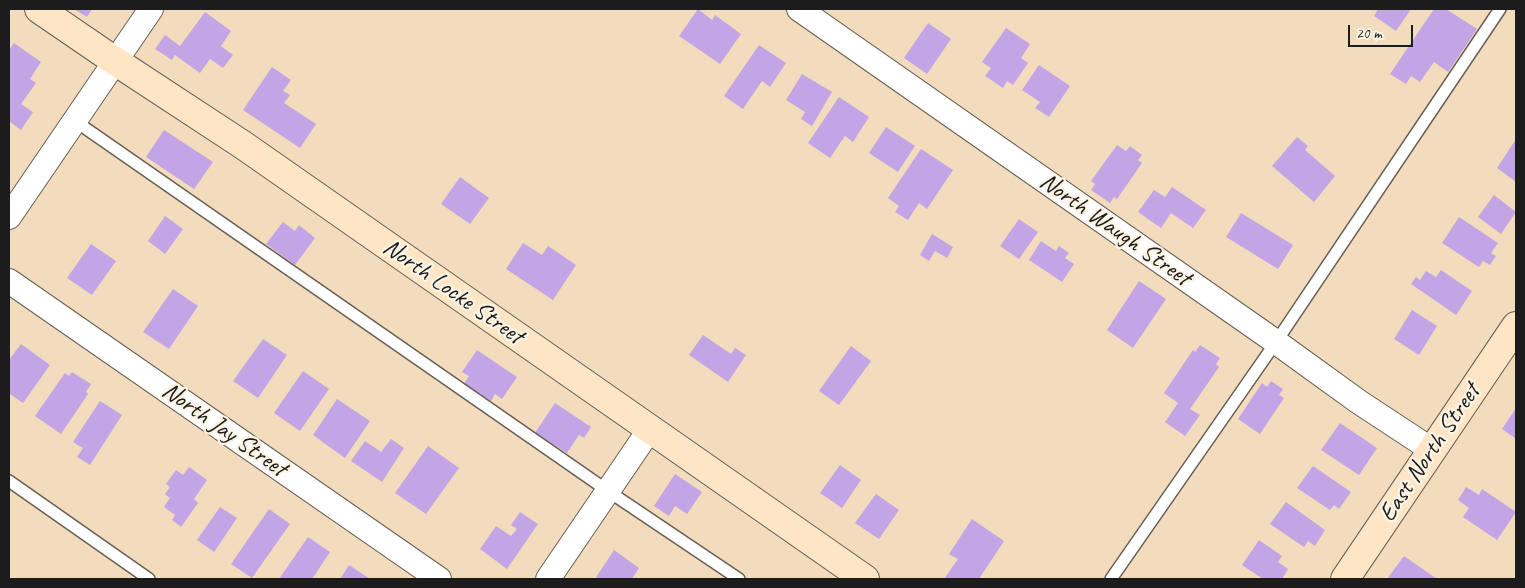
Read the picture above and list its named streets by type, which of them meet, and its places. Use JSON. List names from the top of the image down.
{
  "streets": {
    "street": [
      "North Waugh Street",
      "North Locke Street",
      "North Jay Street",
      "East North Street"
    ]
  },
  "crossings": [
    ["North Waugh Street", "East North Street"]
  ],
  "scale_bar": "20 m"
}
